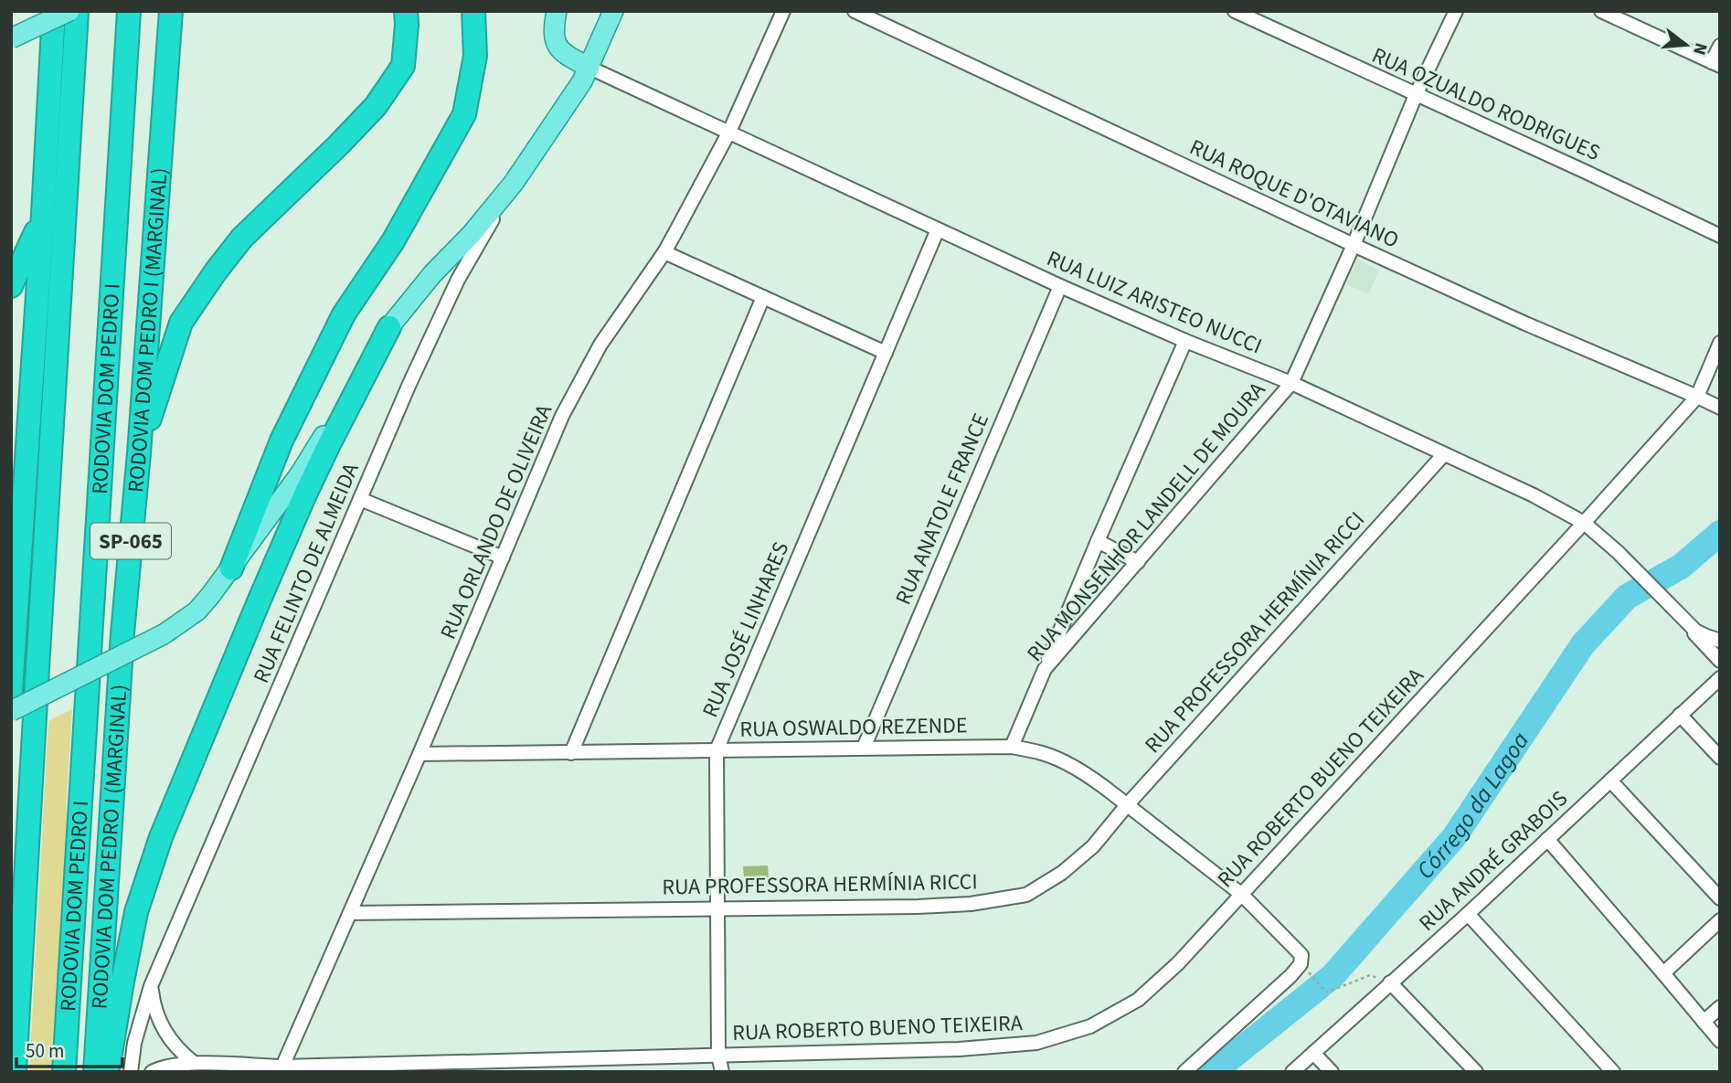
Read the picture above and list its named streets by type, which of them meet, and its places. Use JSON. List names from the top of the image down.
{
  "streets": {
    "highway": ["RODOVIA DOM PEDRO I (MARGINAL)", "RODOVIA DOM PEDRO I", "SP-065"],
    "street": [
      "RUA OZUALDO RODRIGUES",
      "RUA ROQUE D'OTAVIANO",
      "RUA LUIZ ARISTEO NUCCI",
      "RUA ANATOLE FRANCE",
      "RUA ORLANDO DE OLIVEIRA",
      "RUA MONSENHOR LANDELL DE MOURA",
      "RUA FELINTO DE ALMEIDA",
      "RUA JOSÉ LINHARES",
      "RUA PROFESSORA HERMÍNIA RICCI",
      "RUA OSWALDO REZENDE",
      "RUA ROBERTO BUENO TEIXEIRA",
      "RUA ANDRÉ GRABOIS"
    ]
  },
  "crossings": [
    ["RUA OZUALDO RODRIGUES", "RUA MONSENHOR LANDELL DE MOURA"],
    ["RUA ROQUE D'OTAVIANO", "RUA MONSENHOR LANDELL DE MOURA"],
    ["RUA ROQUE D'OTAVIANO", "RUA ROBERTO BUENO TEIXEIRA"],
    ["RUA LUIZ ARISTEO NUCCI", "RUA ANATOLE FRANCE"],
    ["RUA LUIZ ARISTEO NUCCI", "RUA ORLANDO DE OLIVEIRA"],
    ["RUA LUIZ ARISTEO NUCCI", "RUA MONSENHOR LANDELL DE MOURA"],
    ["RUA LUIZ ARISTEO NUCCI", "RUA JOSÉ LINHARES"],
    ["RUA LUIZ ARISTEO NUCCI", "RUA PROFESSORA HERMÍNIA RICCI"],
    ["RUA LUIZ ARISTEO NUCCI", "RUA ROBERTO BUENO TEIXEIRA"],
    ["RUA ANATOLE FRANCE", "RUA OSWALDO REZENDE"],
    ["RUA ORLANDO DE OLIVEIRA", "RUA PROFESSORA HERMÍNIA RICCI"],
    ["RUA ORLANDO DE OLIVEIRA", "RUA OSWALDO REZENDE"],
    ["RUA ORLANDO DE OLIVEIRA", "RUA ROBERTO BUENO TEIXEIRA"],
    ["RUA MONSENHOR LANDELL DE MOURA", "RUA OSWALDO REZENDE"],
    ["RUA JOSÉ LINHARES", "RUA PROFESSORA HERMÍNIA RICCI"],
    ["RUA JOSÉ LINHARES", "RUA OSWALDO REZENDE"],
    ["RUA JOSÉ LINHARES", "RUA ROBERTO BUENO TEIXEIRA"],
    ["RUA PROFESSORA HERMÍNIA RICCI", "RUA OSWALDO REZENDE"],
    ["RUA OSWALDO REZENDE", "RUA ROBERTO BUENO TEIXEIRA"]
  ],
  "water": ["Córrego da Lagoa"],
  "scale_bar": "50 m",
  "north": "right"
}
